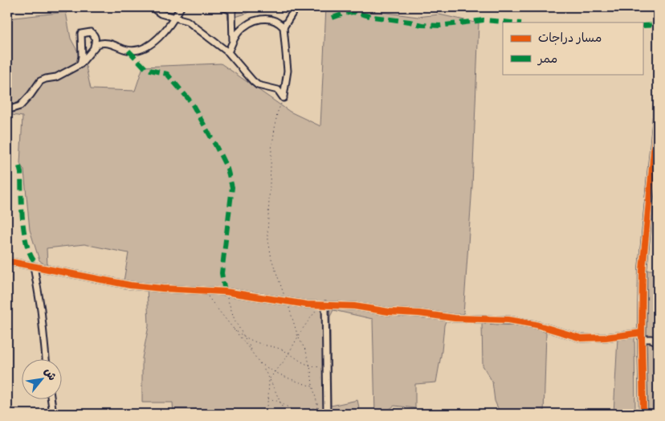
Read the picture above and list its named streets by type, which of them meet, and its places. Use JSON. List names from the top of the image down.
{
  "legend": ["مسار دراجات", "ممر"],
  "north": "top right"
}
